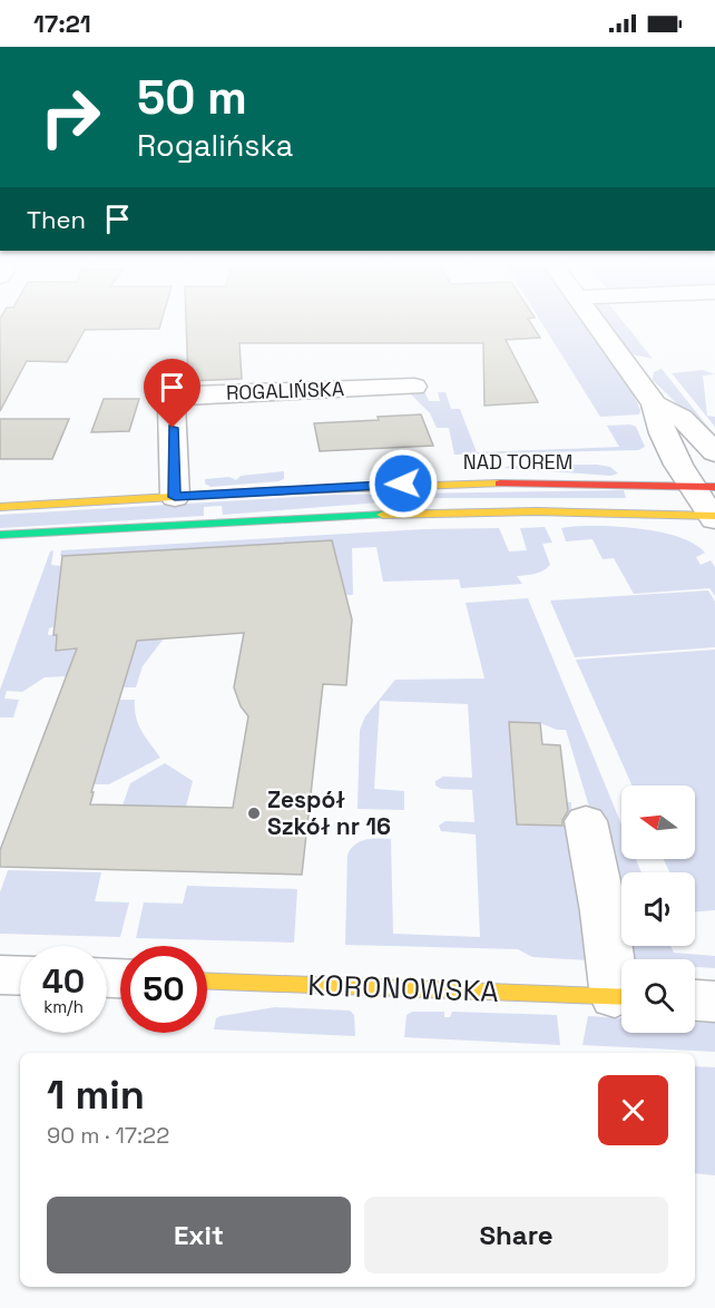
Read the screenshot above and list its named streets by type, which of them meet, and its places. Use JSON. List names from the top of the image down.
{
  "streets": {
    "main road": ["NAD TOREM", "KORONOWSKA"],
    "street": ["ROGALIŃSKA"]
  },
  "crossings": [
    ["ROGALIŃSKA", "NAD TOREM"]
  ],
  "places": ["Zespół Szkół nr 16"],
  "north": "left",
  "page": {
    "status": "17:21",
    "turn": ["50 m", "Rogalińska"],
    "then": "Then",
    "speed": "40 km/h",
    "limit": "50",
    "heading": ["1 min", "90 m · 17:22"],
    "buttons": ["Exit", "Share"]
  }
}
